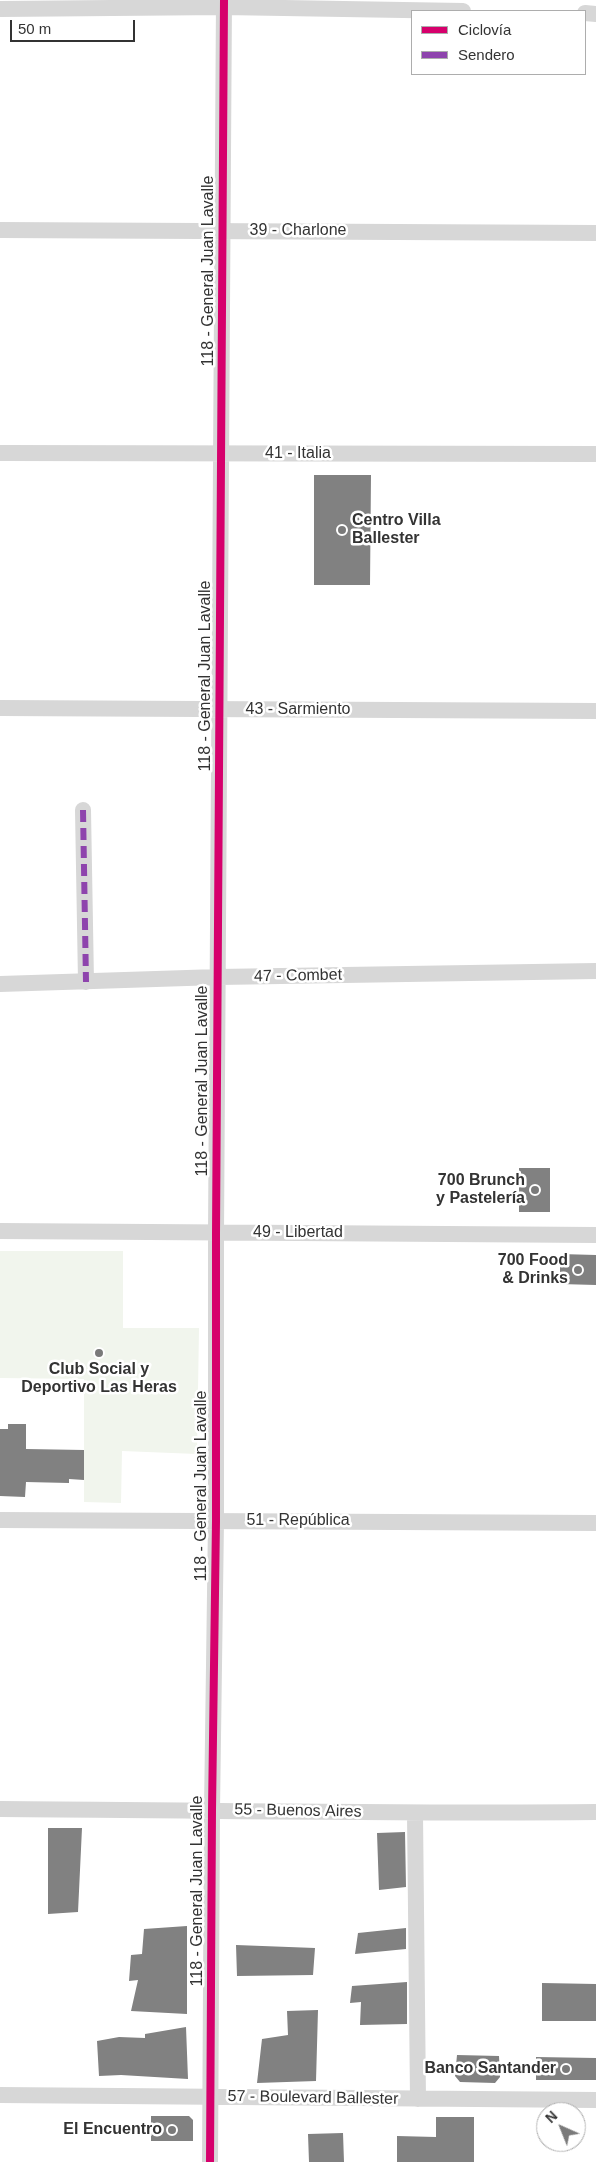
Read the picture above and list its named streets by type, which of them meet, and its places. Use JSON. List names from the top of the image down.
{
  "streets": {
    "street": [
      "39 - Charlone",
      "118 - General Juan Lavalle",
      "41 - Italia",
      "43 - Sarmiento",
      "47 - Combet",
      "49 - Libertad",
      "51 - República",
      "55 - Buenos Aires",
      "57 - Boulevard Ballester"
    ]
  },
  "crossings": [
    ["39 - Charlone", "118 - General Juan Lavalle"],
    ["118 - General Juan Lavalle", "41 - Italia"],
    ["118 - General Juan Lavalle", "43 - Sarmiento"],
    ["118 - General Juan Lavalle", "47 - Combet"],
    ["118 - General Juan Lavalle", "49 - Libertad"],
    ["118 - General Juan Lavalle", "51 - República"],
    ["118 - General Juan Lavalle", "55 - Buenos Aires"],
    ["118 - General Juan Lavalle", "57 - Boulevard Ballester"]
  ],
  "places": [
    "Centro Villa Ballester",
    "700 Brunch y Pastelería",
    "700 Food & Drinks",
    "Club Social y Deportivo Las Heras",
    "Banco Santander",
    "El Encuentro"
  ],
  "legend": ["Ciclovía", "Sendero"],
  "scale_bar": "50 m",
  "north": "top left"
}
